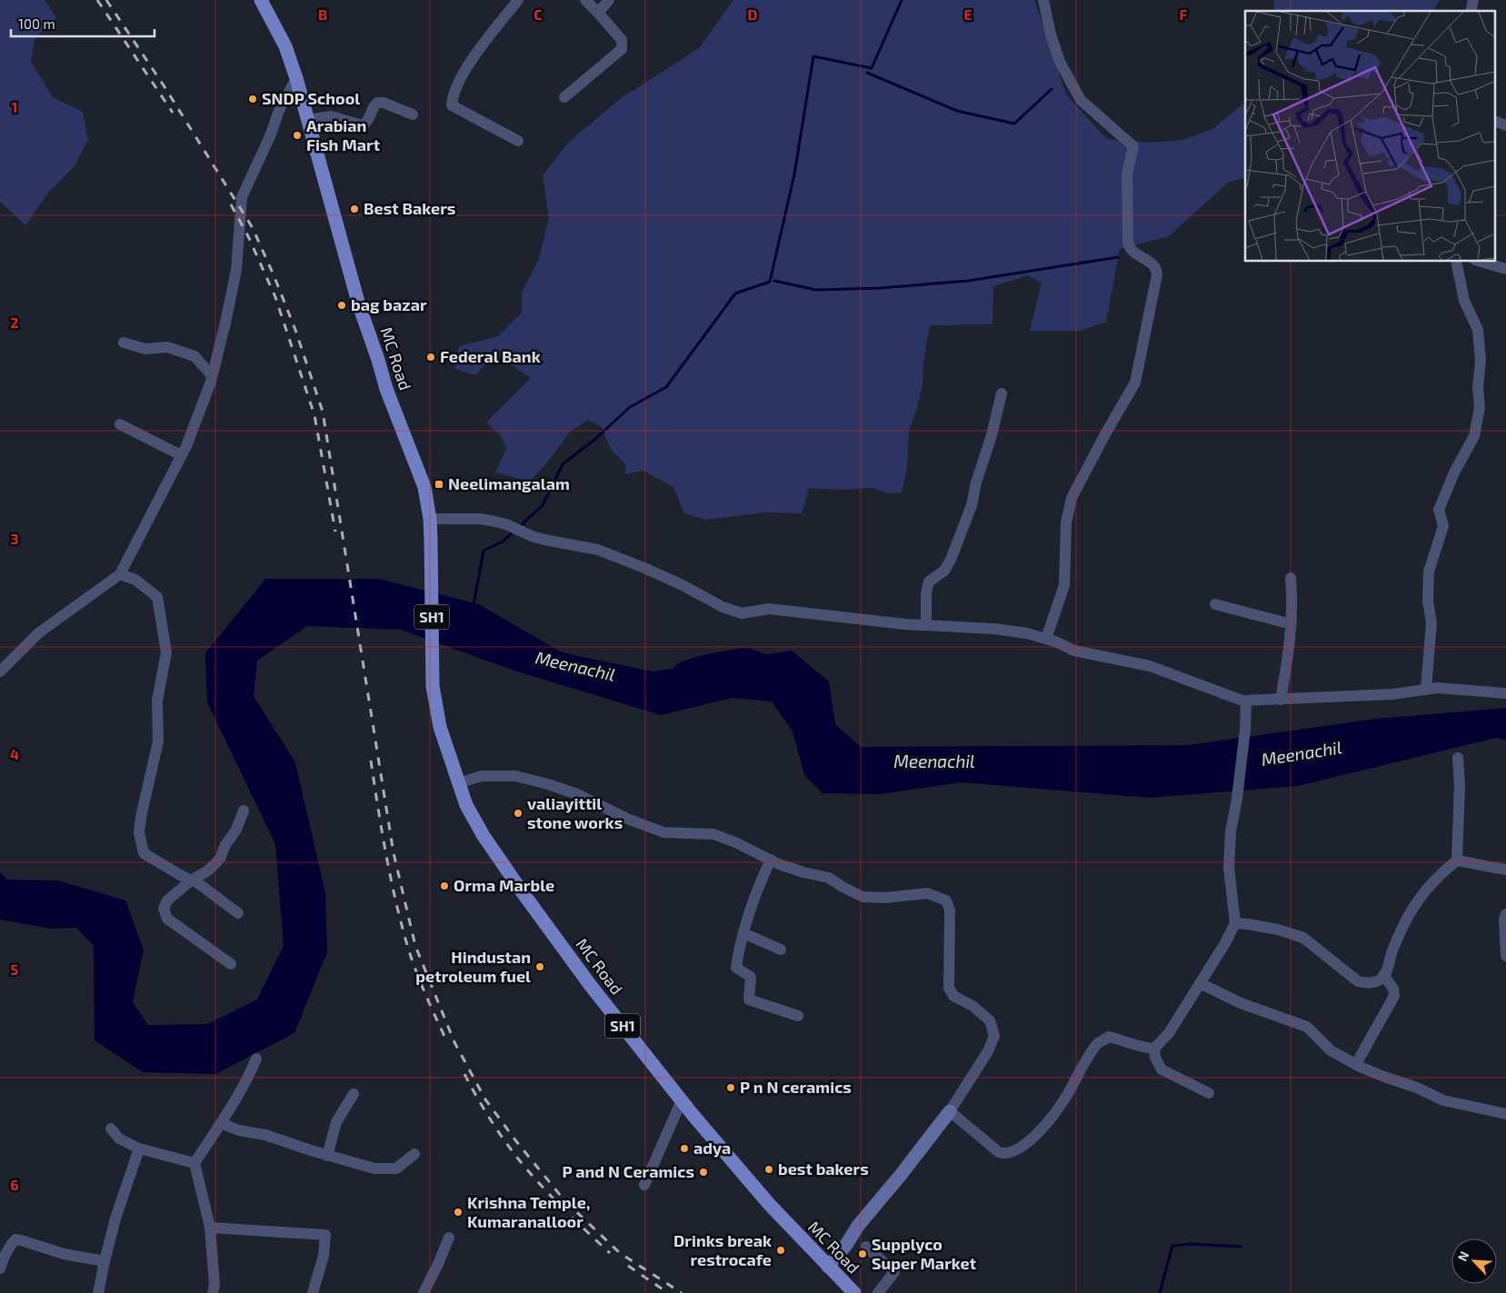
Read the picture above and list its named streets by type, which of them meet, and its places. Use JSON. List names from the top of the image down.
{
  "streets": {
    "main road": ["MC Road", "SH1"]
  },
  "water": ["Meenachil"],
  "places": {
    "other": [
      "SNDP School",
      "Arabian Fish Mart",
      "Best Bakers",
      "bag bazar",
      "Federal Bank",
      "valiayittil stone works",
      "Orma Marble",
      "Hindustan petroleum fuel",
      "P n N ceramics",
      "adya",
      "best bakers",
      "P and N Ceramics",
      "Krishna Temple, Kumaranalloor",
      "Drinks break restrocafe",
      "Supplyco Super Market"
    ],
    "transit": ["Neelimangalam"]
  },
  "scale_bar": "100 m",
  "north": "top left",
  "grid": {
    "columns": [
      "B",
      "C",
      "D",
      "E",
      "F"
    ],
    "rows": [
      "1",
      "2",
      "3",
      "4",
      "5",
      "6"
    ]
  }
}
